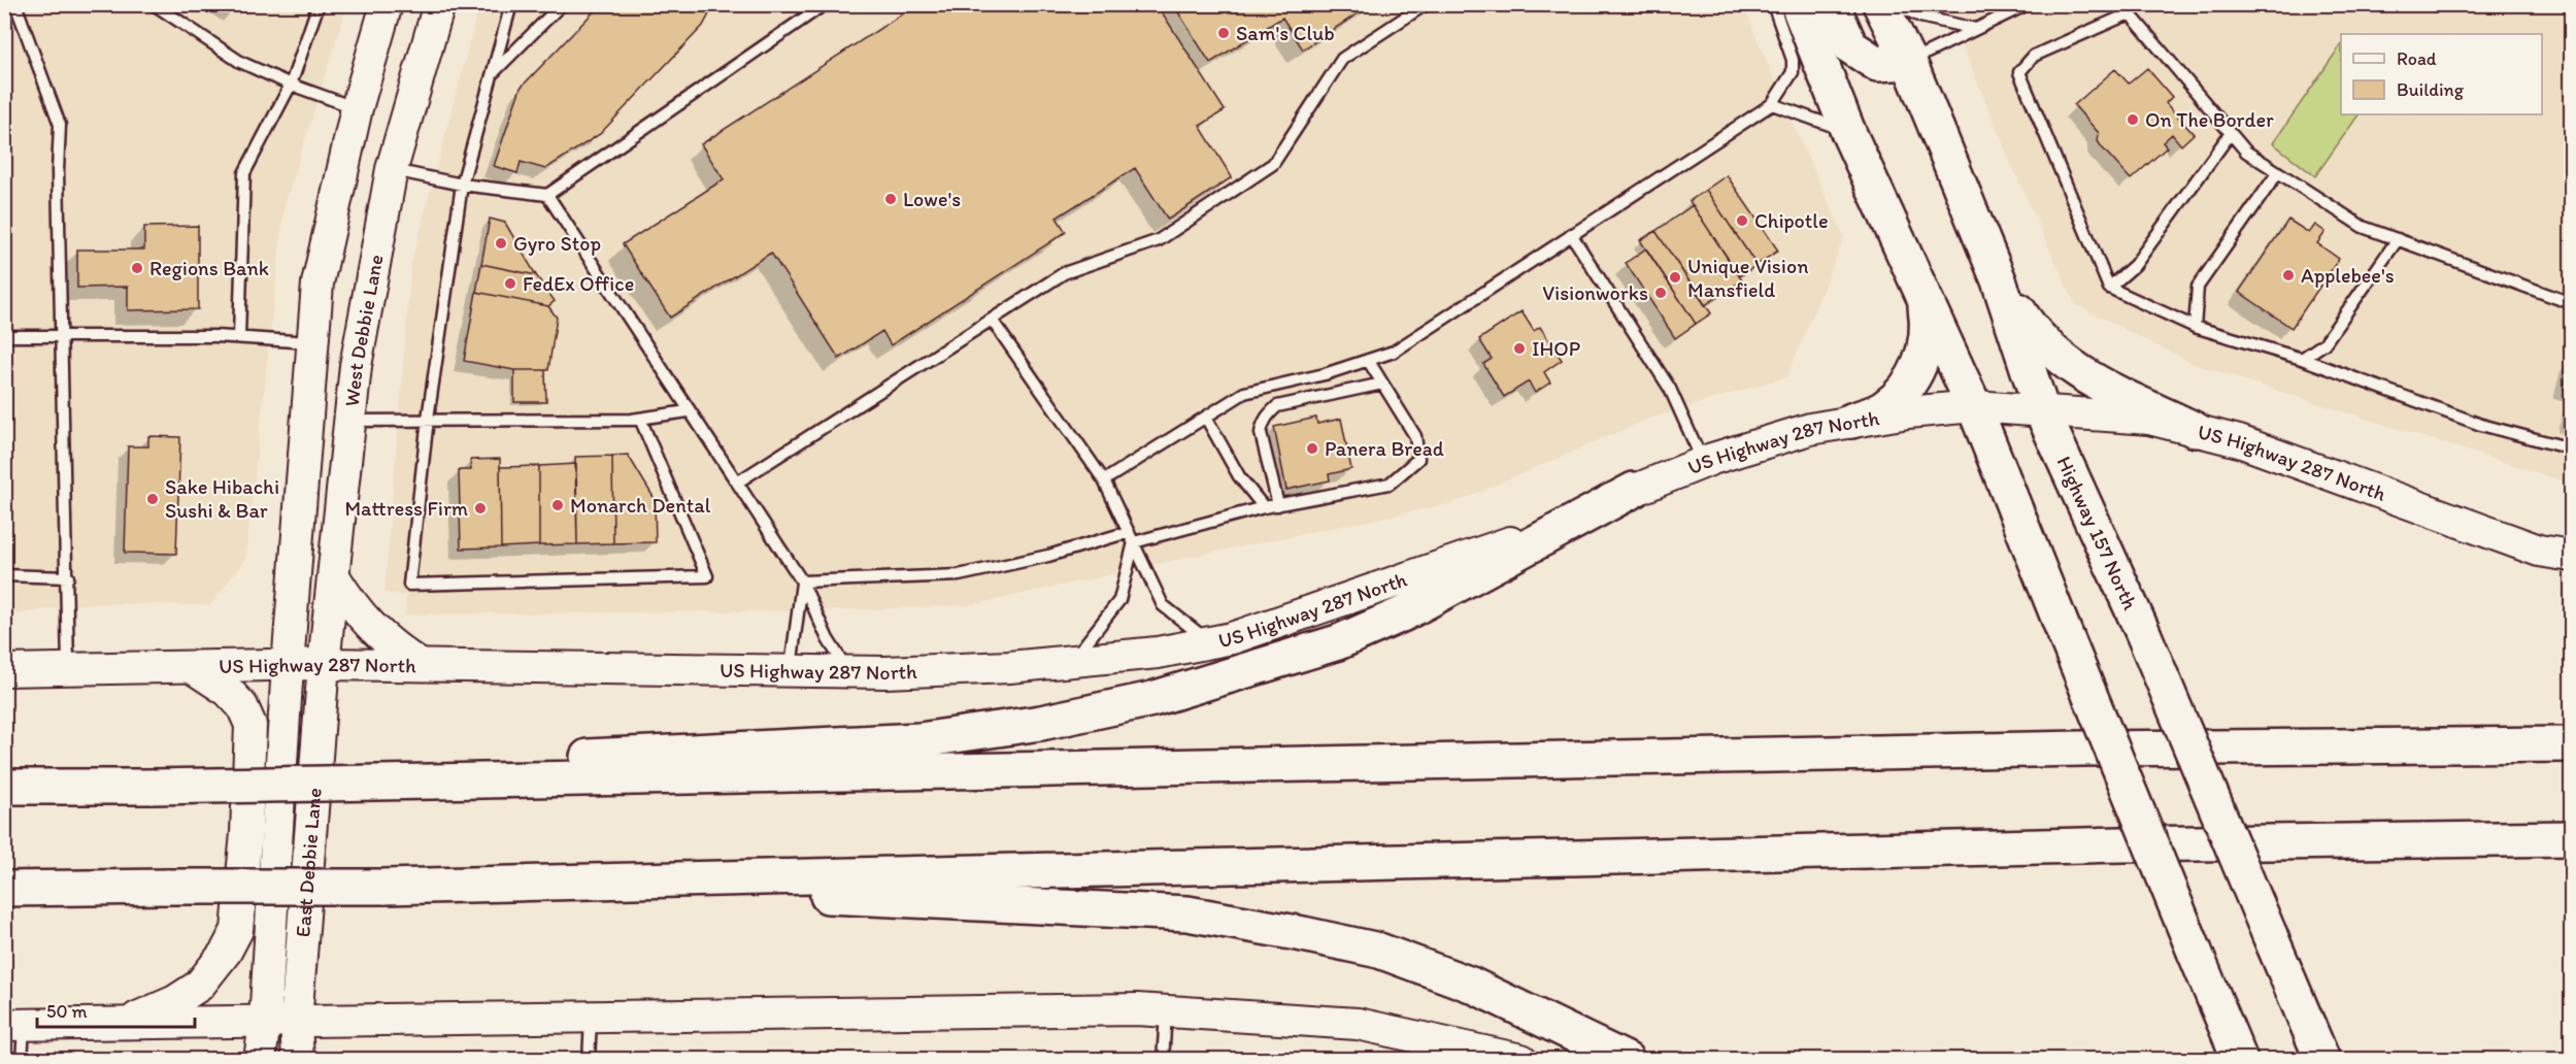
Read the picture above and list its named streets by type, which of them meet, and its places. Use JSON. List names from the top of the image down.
{
  "streets": {
    "main road": [
      "West Debbie Lane",
      "US Highway 287 North",
      "Highway 157 North",
      "East Debbie Lane"
    ]
  },
  "crossings": [
    ["West Debbie Lane", "US Highway 287 North"],
    ["West Debbie Lane", "East Debbie Lane"],
    ["US Highway 287 North", "Highway 157 North"],
    ["US Highway 287 North", "East Debbie Lane"]
  ],
  "places": [
    "Sam's Club",
    "On The Border",
    "Lowe's",
    "Chipotle",
    "Gyro Stop",
    "Regions Bank",
    "Applebee's",
    "Unique Vision Mansfield",
    "FedEx Office",
    "Visionworks",
    "IHOP",
    "Panera Bread",
    "Sake Hibachi Sushi & Bar",
    "Monarch Dental",
    "Mattress Firm"
  ],
  "legend": ["Road", "Building"],
  "scale_bar": "50 m"
}
